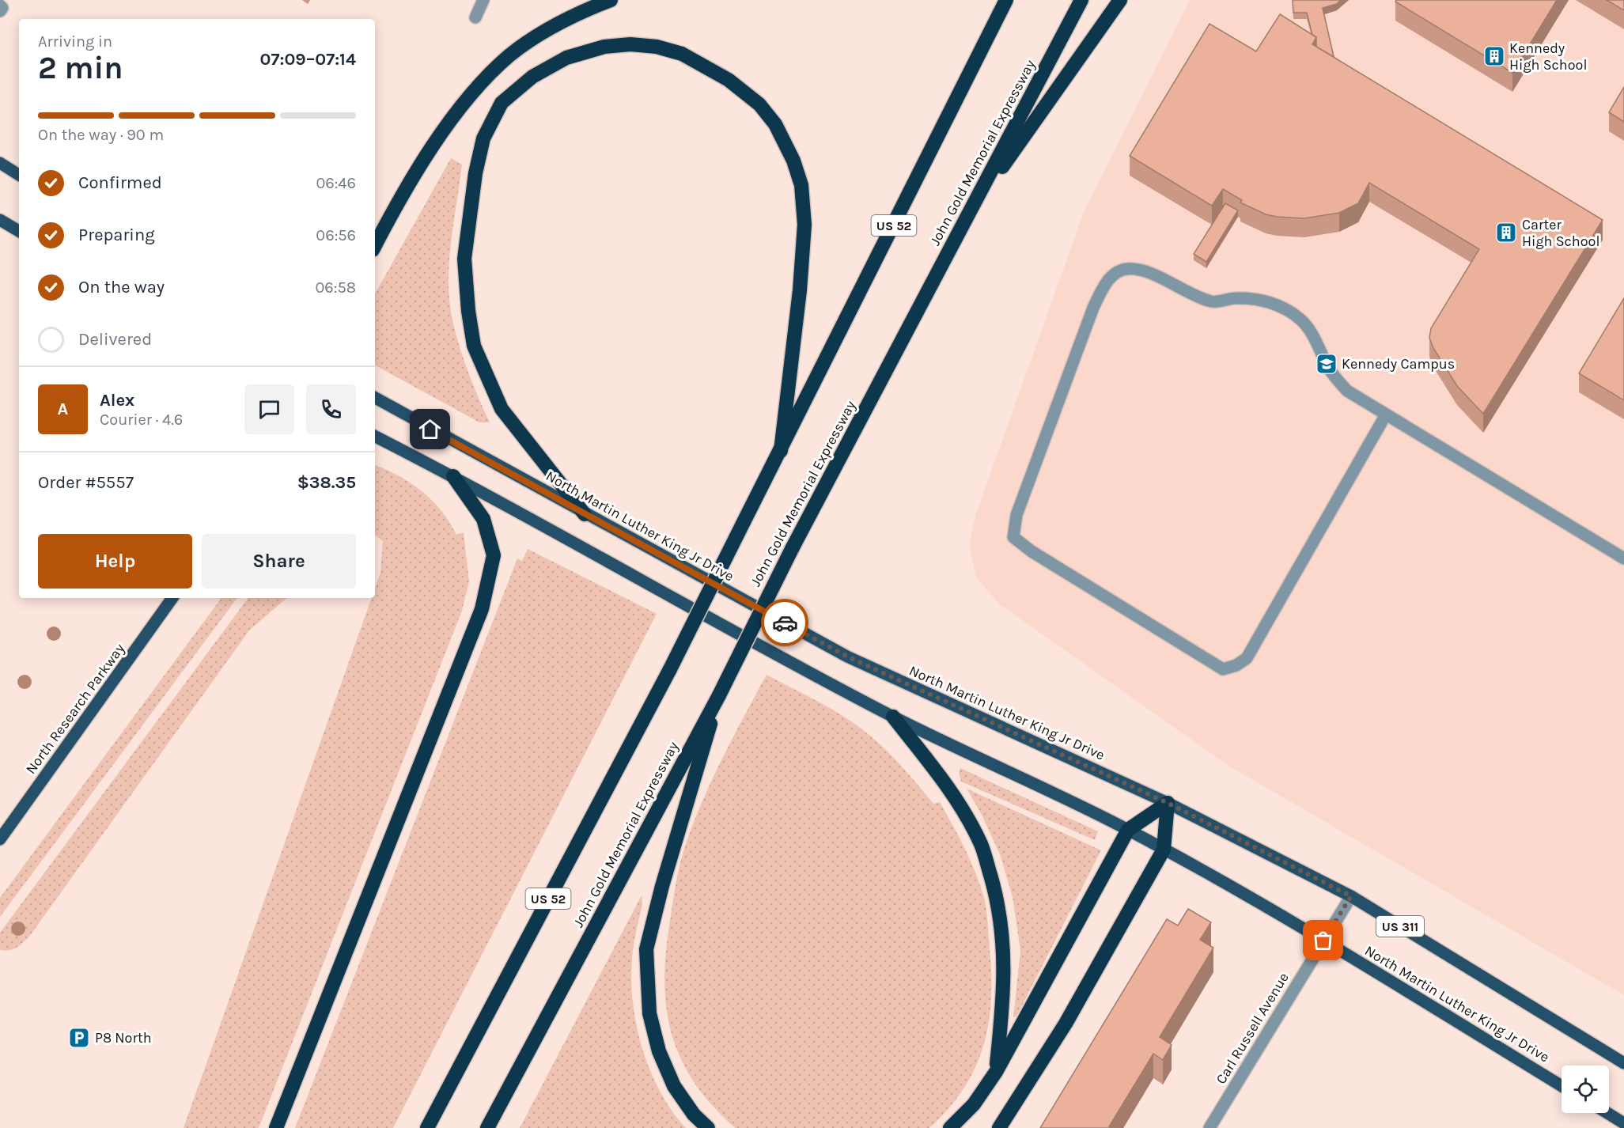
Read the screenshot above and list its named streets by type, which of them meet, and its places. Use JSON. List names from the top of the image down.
{
  "streets": {
    "highway": ["John Gold Memorial Expressway", "US 52"],
    "main road": ["North Martin Luther King Jr Drive", "North Research Parkway", "US 311"],
    "street": ["Carl Russell Avenue"]
  },
  "crossings": [
    ["North Martin Luther King Jr Drive", "Carl Russell Avenue"]
  ],
  "places": {
    "building": ["Kennedy High School", "Carter High School"],
    "school or university": ["Kennedy Campus"],
    "parking": ["P8 North"]
  },
  "page": {
    "heading": ["2 min", "Arriving in", "07:09–07:14"],
    "panel": [
      "Alex",
      "Courier · 4.6",
      "Order #5557",
      "$38.35"
    ],
    "bar": "On the way · 90 m",
    "list": [
      ["Confirmed", "06:46"],
      ["Preparing", "06:56"],
      ["On the way", "06:58"],
      "Delivered"
    ],
    "round": "A",
    "buttons": ["Help", "Share"]
  }
}
